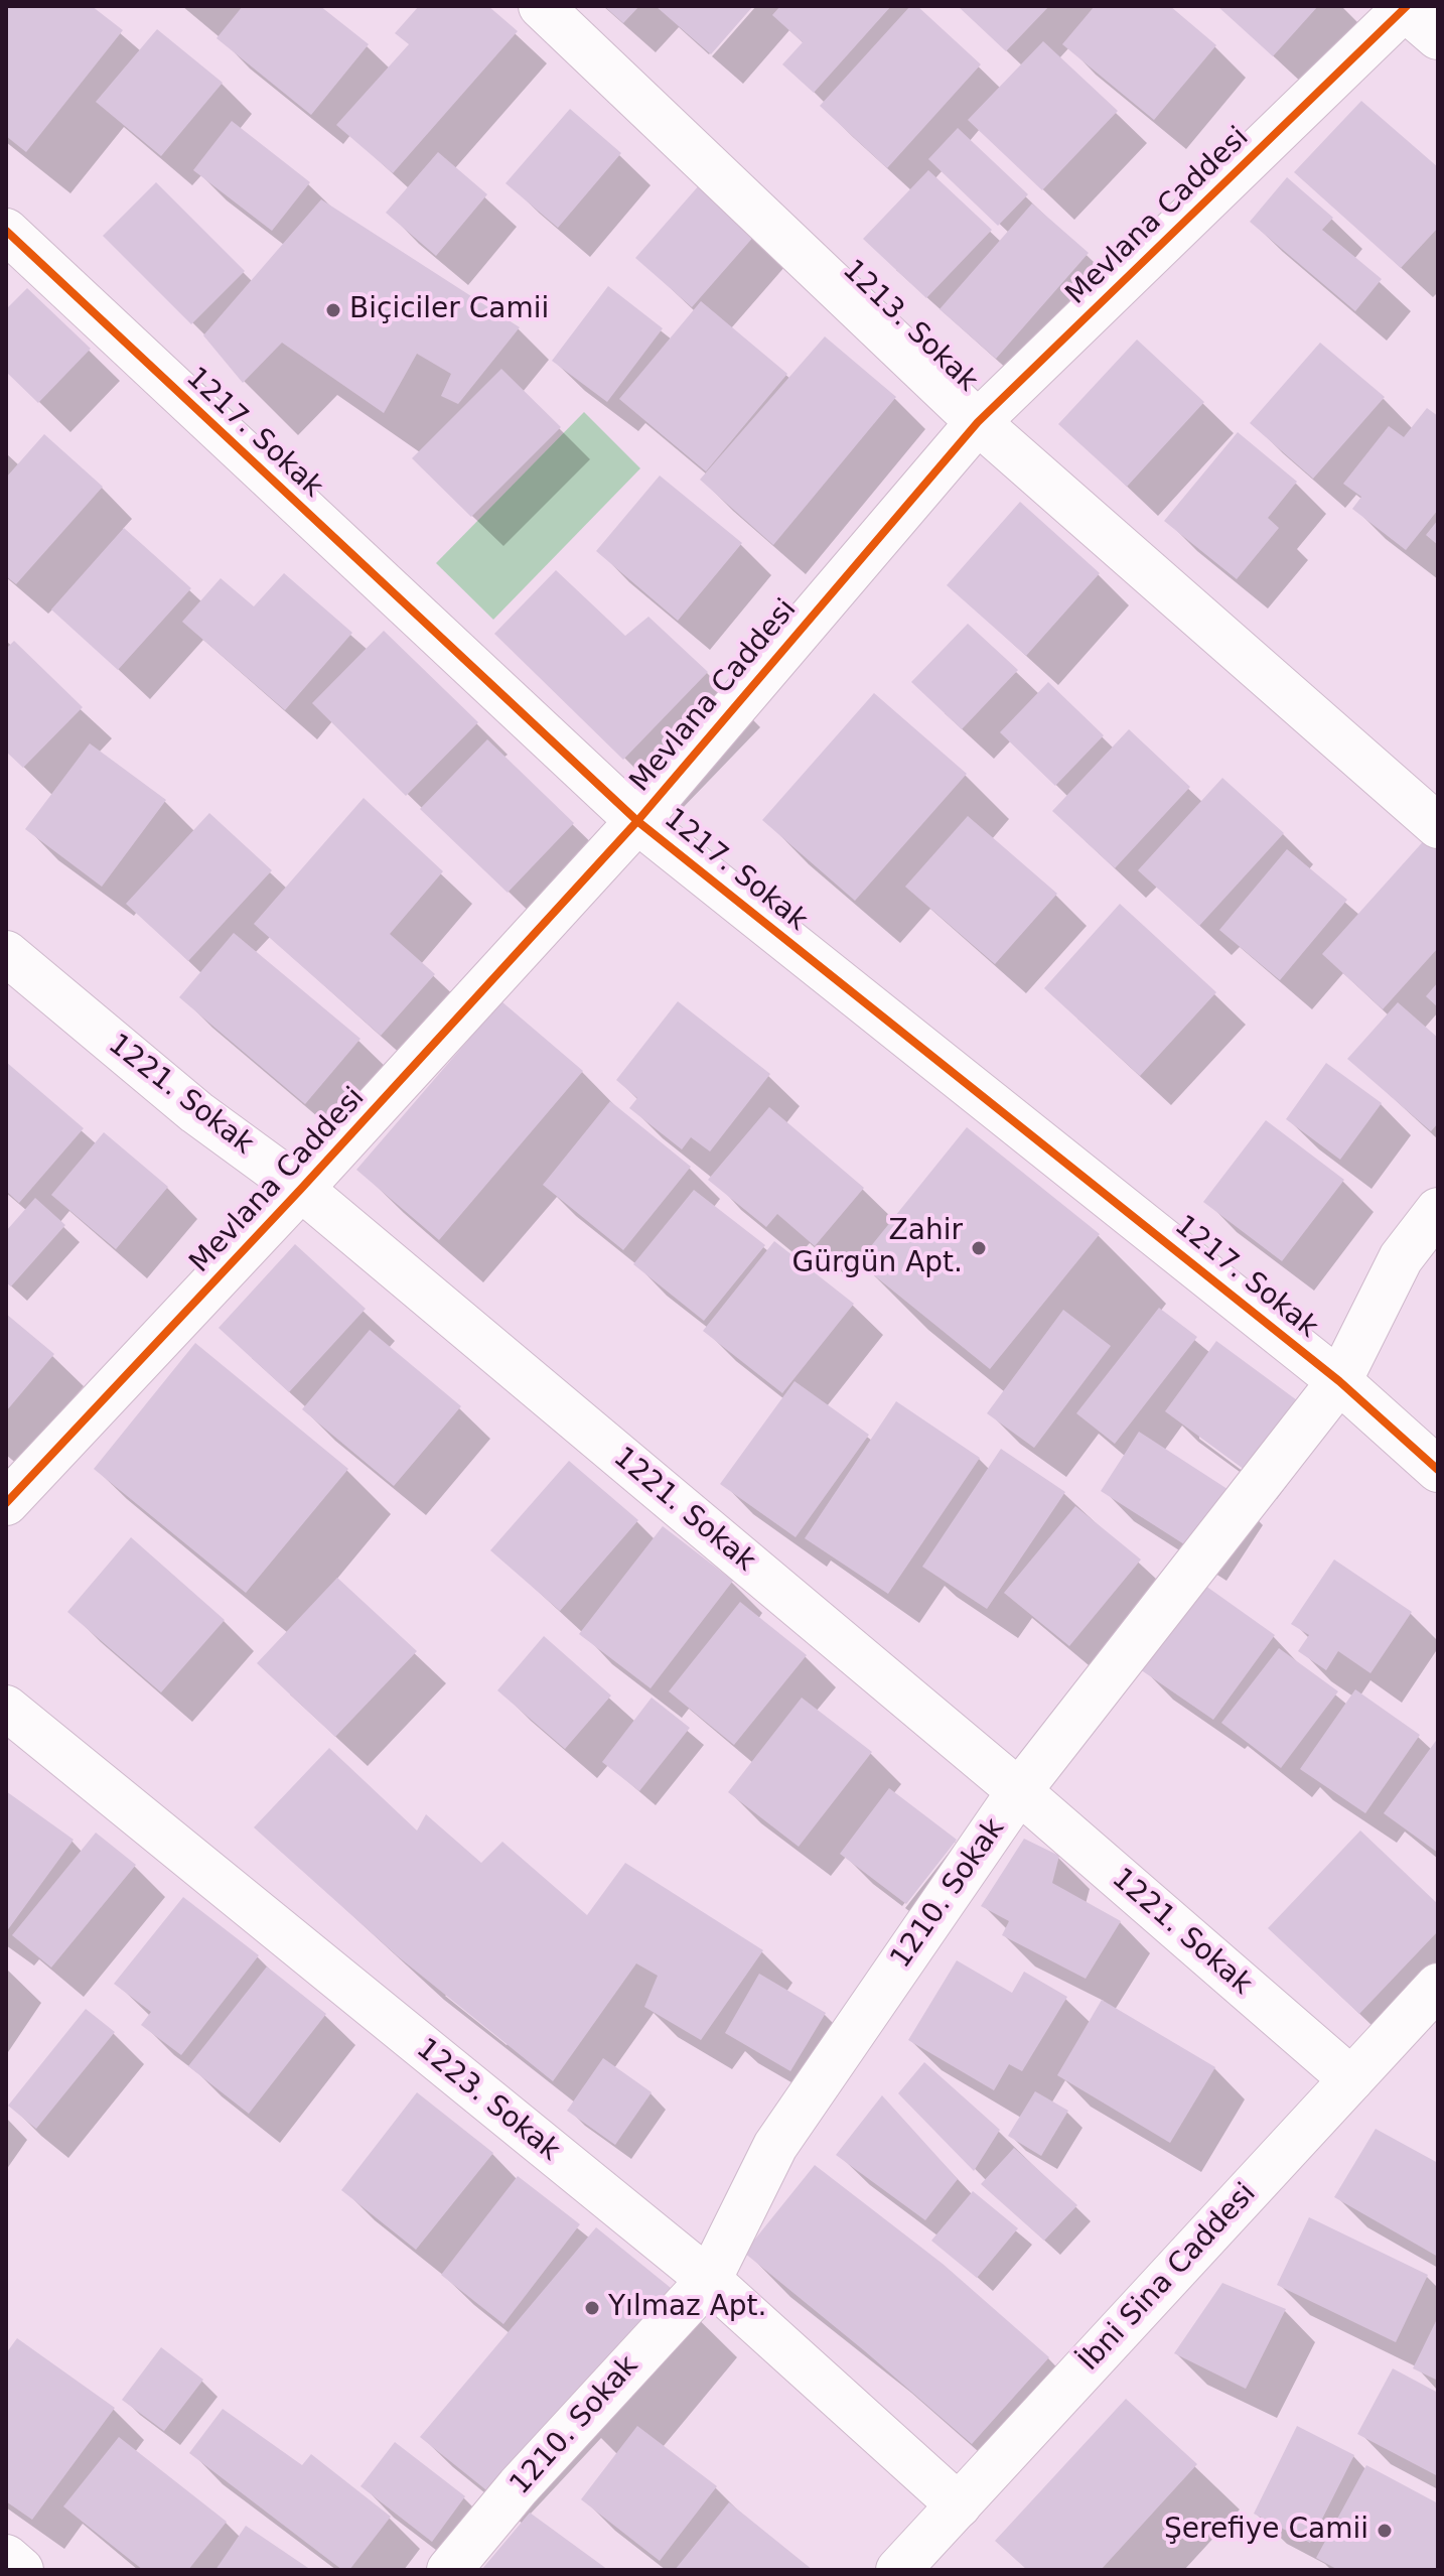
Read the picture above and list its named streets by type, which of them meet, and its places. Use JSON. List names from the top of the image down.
{
  "streets": {
    "street": [
      "Mevlana Caddesi",
      "1213. Sokak",
      "1217. Sokak",
      "1221. Sokak",
      "1210. Sokak",
      "1223. Sokak",
      "İbni Sina Caddesi"
    ]
  },
  "crossings": [
    ["Mevlana Caddesi", "1213. Sokak"],
    ["Mevlana Caddesi", "1217. Sokak"],
    ["Mevlana Caddesi", "1221. Sokak"],
    ["1217. Sokak", "1210. Sokak"],
    ["1221. Sokak", "1210. Sokak"],
    ["1221. Sokak", "İbni Sina Caddesi"],
    ["1210. Sokak", "1223. Sokak"],
    ["1223. Sokak", "İbni Sina Caddesi"]
  ],
  "places": [
    "Biçiciler Camii",
    "Zahir Gürgün Apt.",
    "Yılmaz Apt.",
    "Şerefiye Camii"
  ]
}
